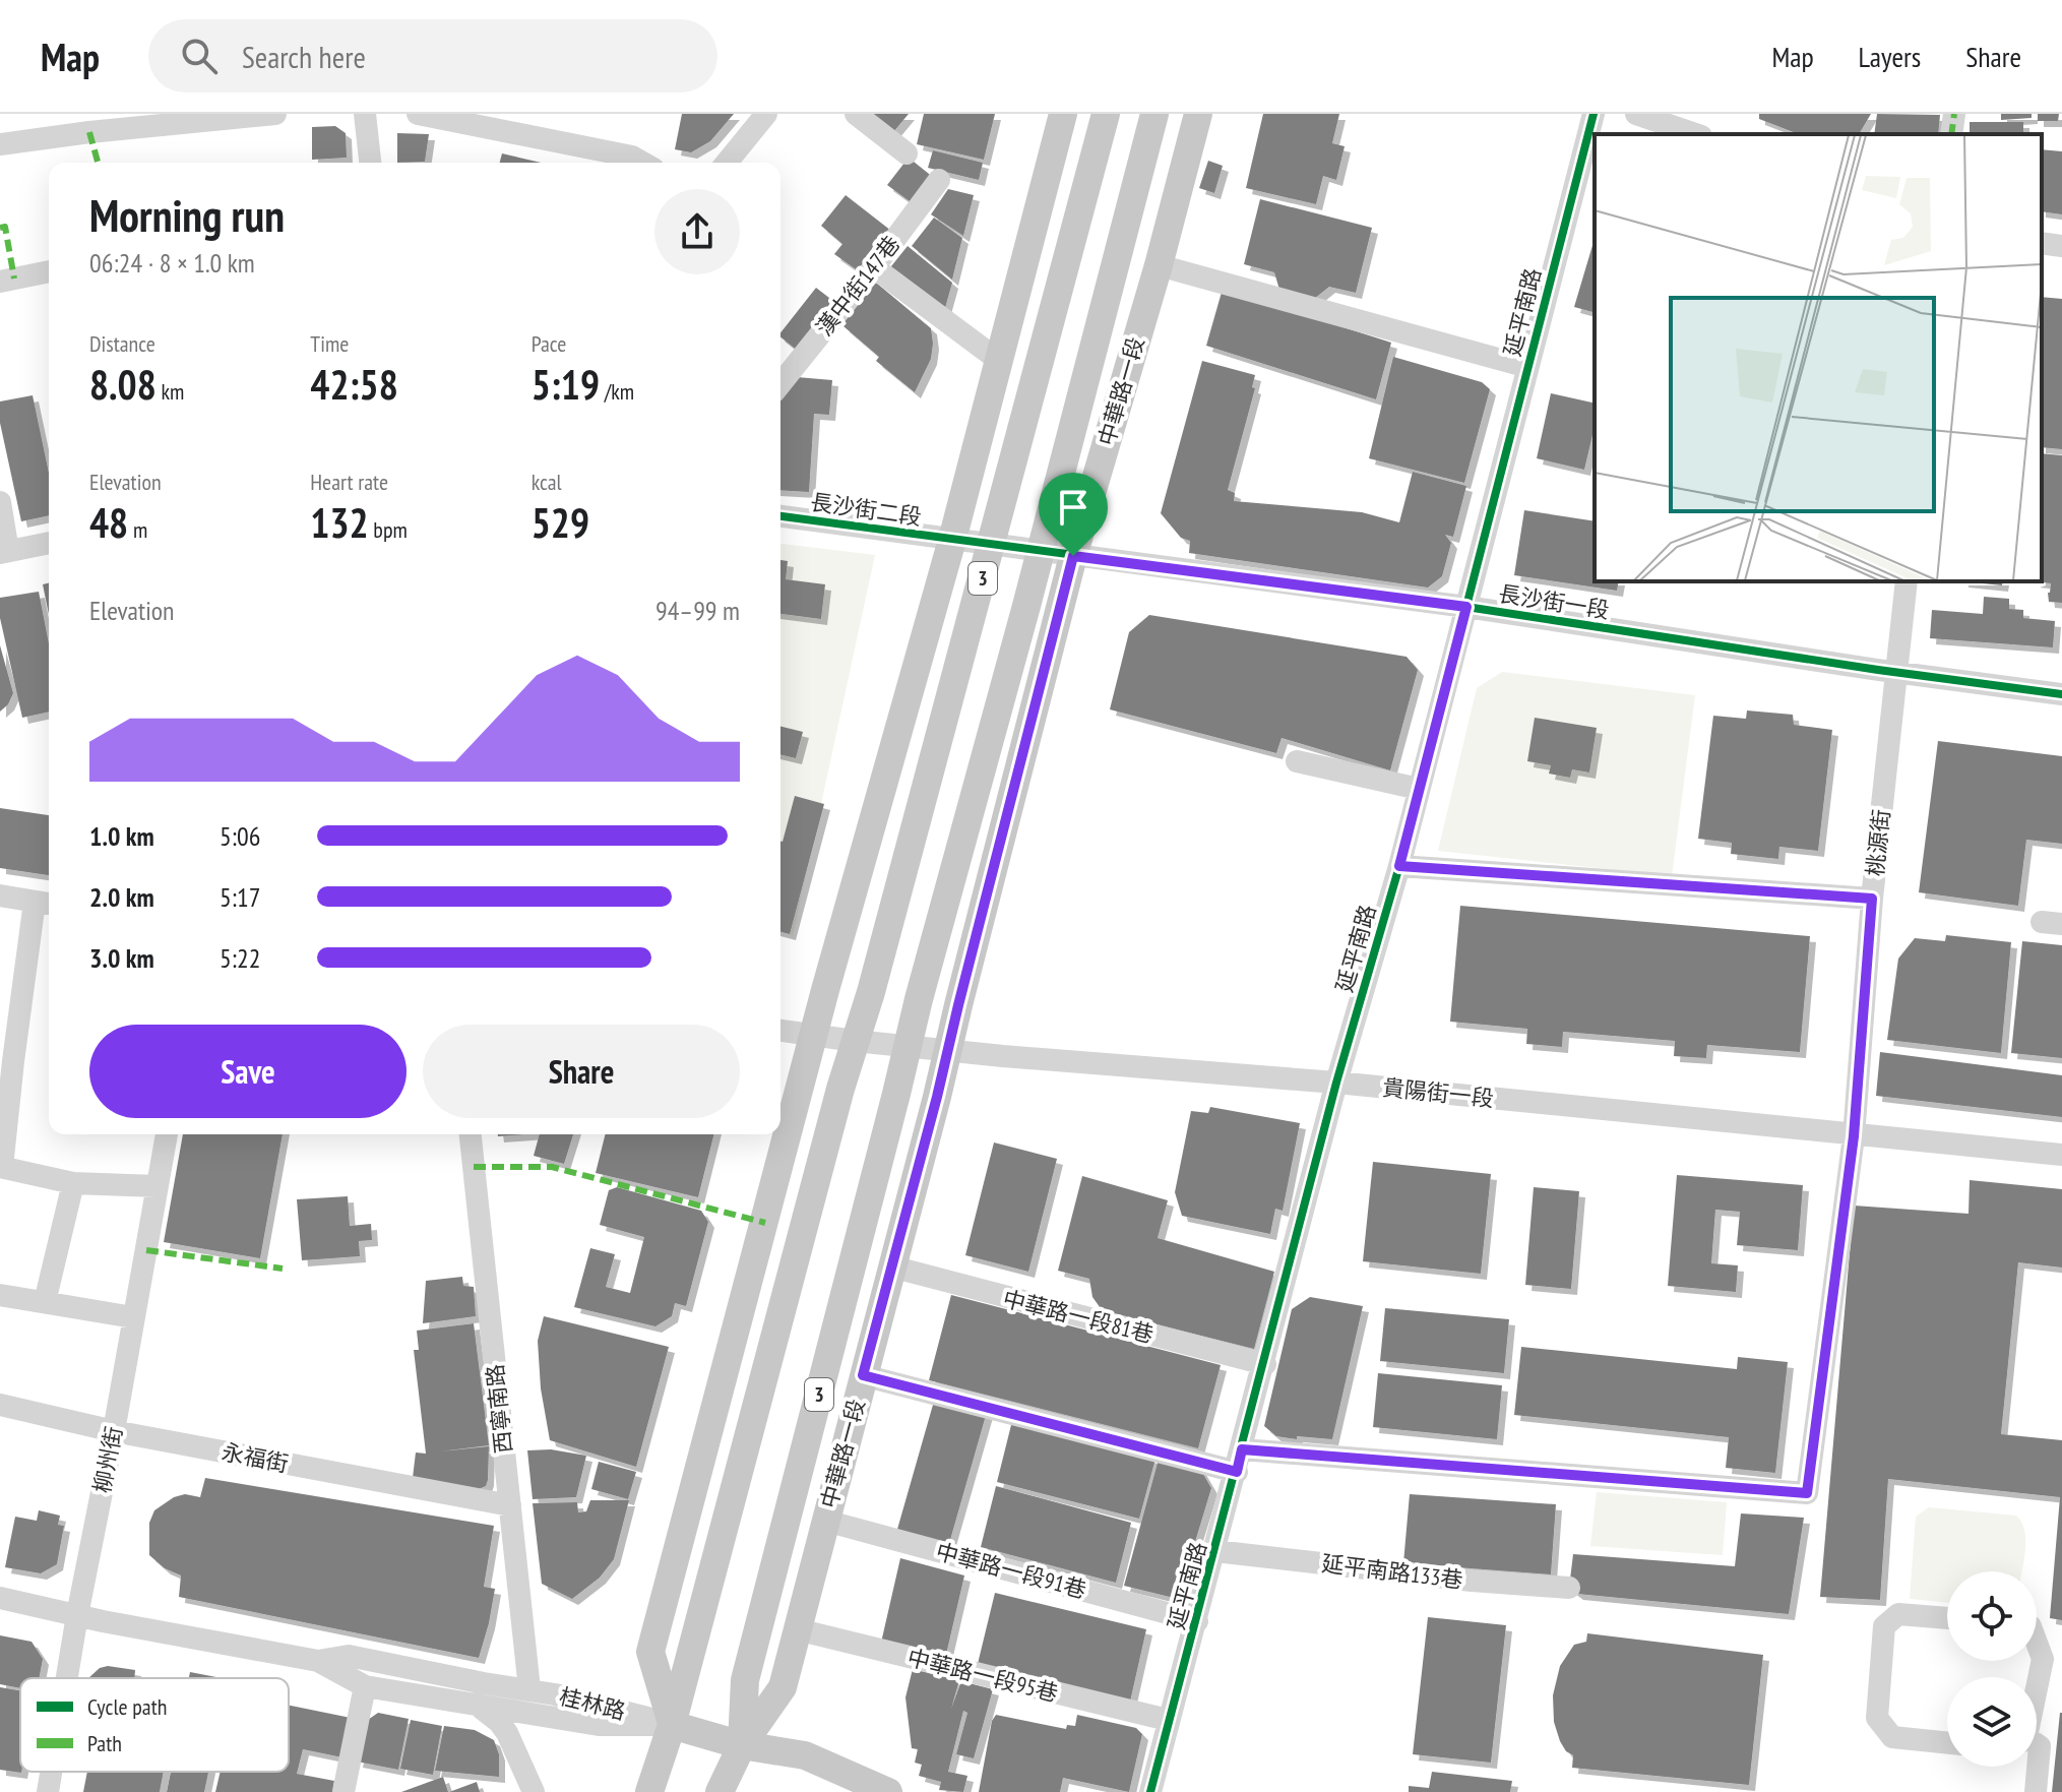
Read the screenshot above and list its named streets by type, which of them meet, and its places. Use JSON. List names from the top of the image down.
{
  "streets": {
    "main road": ["中華路一段", "3"],
    "street": [
      "漢中街147巷",
      "延平南路",
      "長沙街二段",
      "長沙街一段",
      "桃源街",
      "貴陽街一段",
      "中華路一段81巷",
      "西寧南路",
      "永福街",
      "柳州街",
      "中華路一段91巷",
      "延平南路133巷",
      "中華路一段95巷",
      "桂林路"
    ]
  },
  "crossings": [
    ["延平南路", "長沙街一段"],
    ["延平南路", "桃源街"],
    ["延平南路", "貴陽街一段"],
    ["延平南路", "中華路一段81巷"],
    ["延平南路", "中華路一段91巷"],
    ["延平南路", "延平南路133巷"],
    ["延平南路", "中華路一段95巷"],
    ["中華路一段", "長沙街一段"],
    ["中華路一段", "貴陽街一段"],
    ["中華路一段", "中華路一段81巷"],
    ["中華路一段", "中華路一段91巷"],
    ["中華路一段", "中華路一段95巷"],
    ["長沙街二段", "3"],
    ["長沙街二段", "長沙街一段"],
    ["3", "長沙街一段"],
    ["3", "貴陽街一段"],
    ["3", "桂林路"],
    ["長沙街一段", "桃源街"],
    ["桃源街", "貴陽街一段"],
    ["西寧南路", "永福街"],
    ["西寧南路", "桂林路"],
    ["永福街", "柳州街"],
    ["柳州街", "桂林路"]
  ],
  "legend": ["Cycle path", "Path"],
  "page": {
    "header": "Map",
    "search": "Search here",
    "nav": ["Map", "Layers", "Share"],
    "heading": ["Morning run", "06:24 · 8 × 1.0 km"],
    "stats": [
      ["Distance", "8.08 km"],
      ["Time", "42:58"],
      ["Pace", "5:19 /km"],
      ["Elevation", "48 m"],
      ["Heart rate", "132 bpm"],
      ["kcal", "529"]
    ],
    "chart": ["Elevation", "94–99 m"],
    "list": [
      {
        "name": "1.0 km",
        "note": "5:06"
      },
      {
        "name": "2.0 km",
        "note": "5:17"
      },
      {
        "name": "3.0 km",
        "note": "5:22"
      }
    ],
    "buttons": ["Save", "Share"]
  }
}
